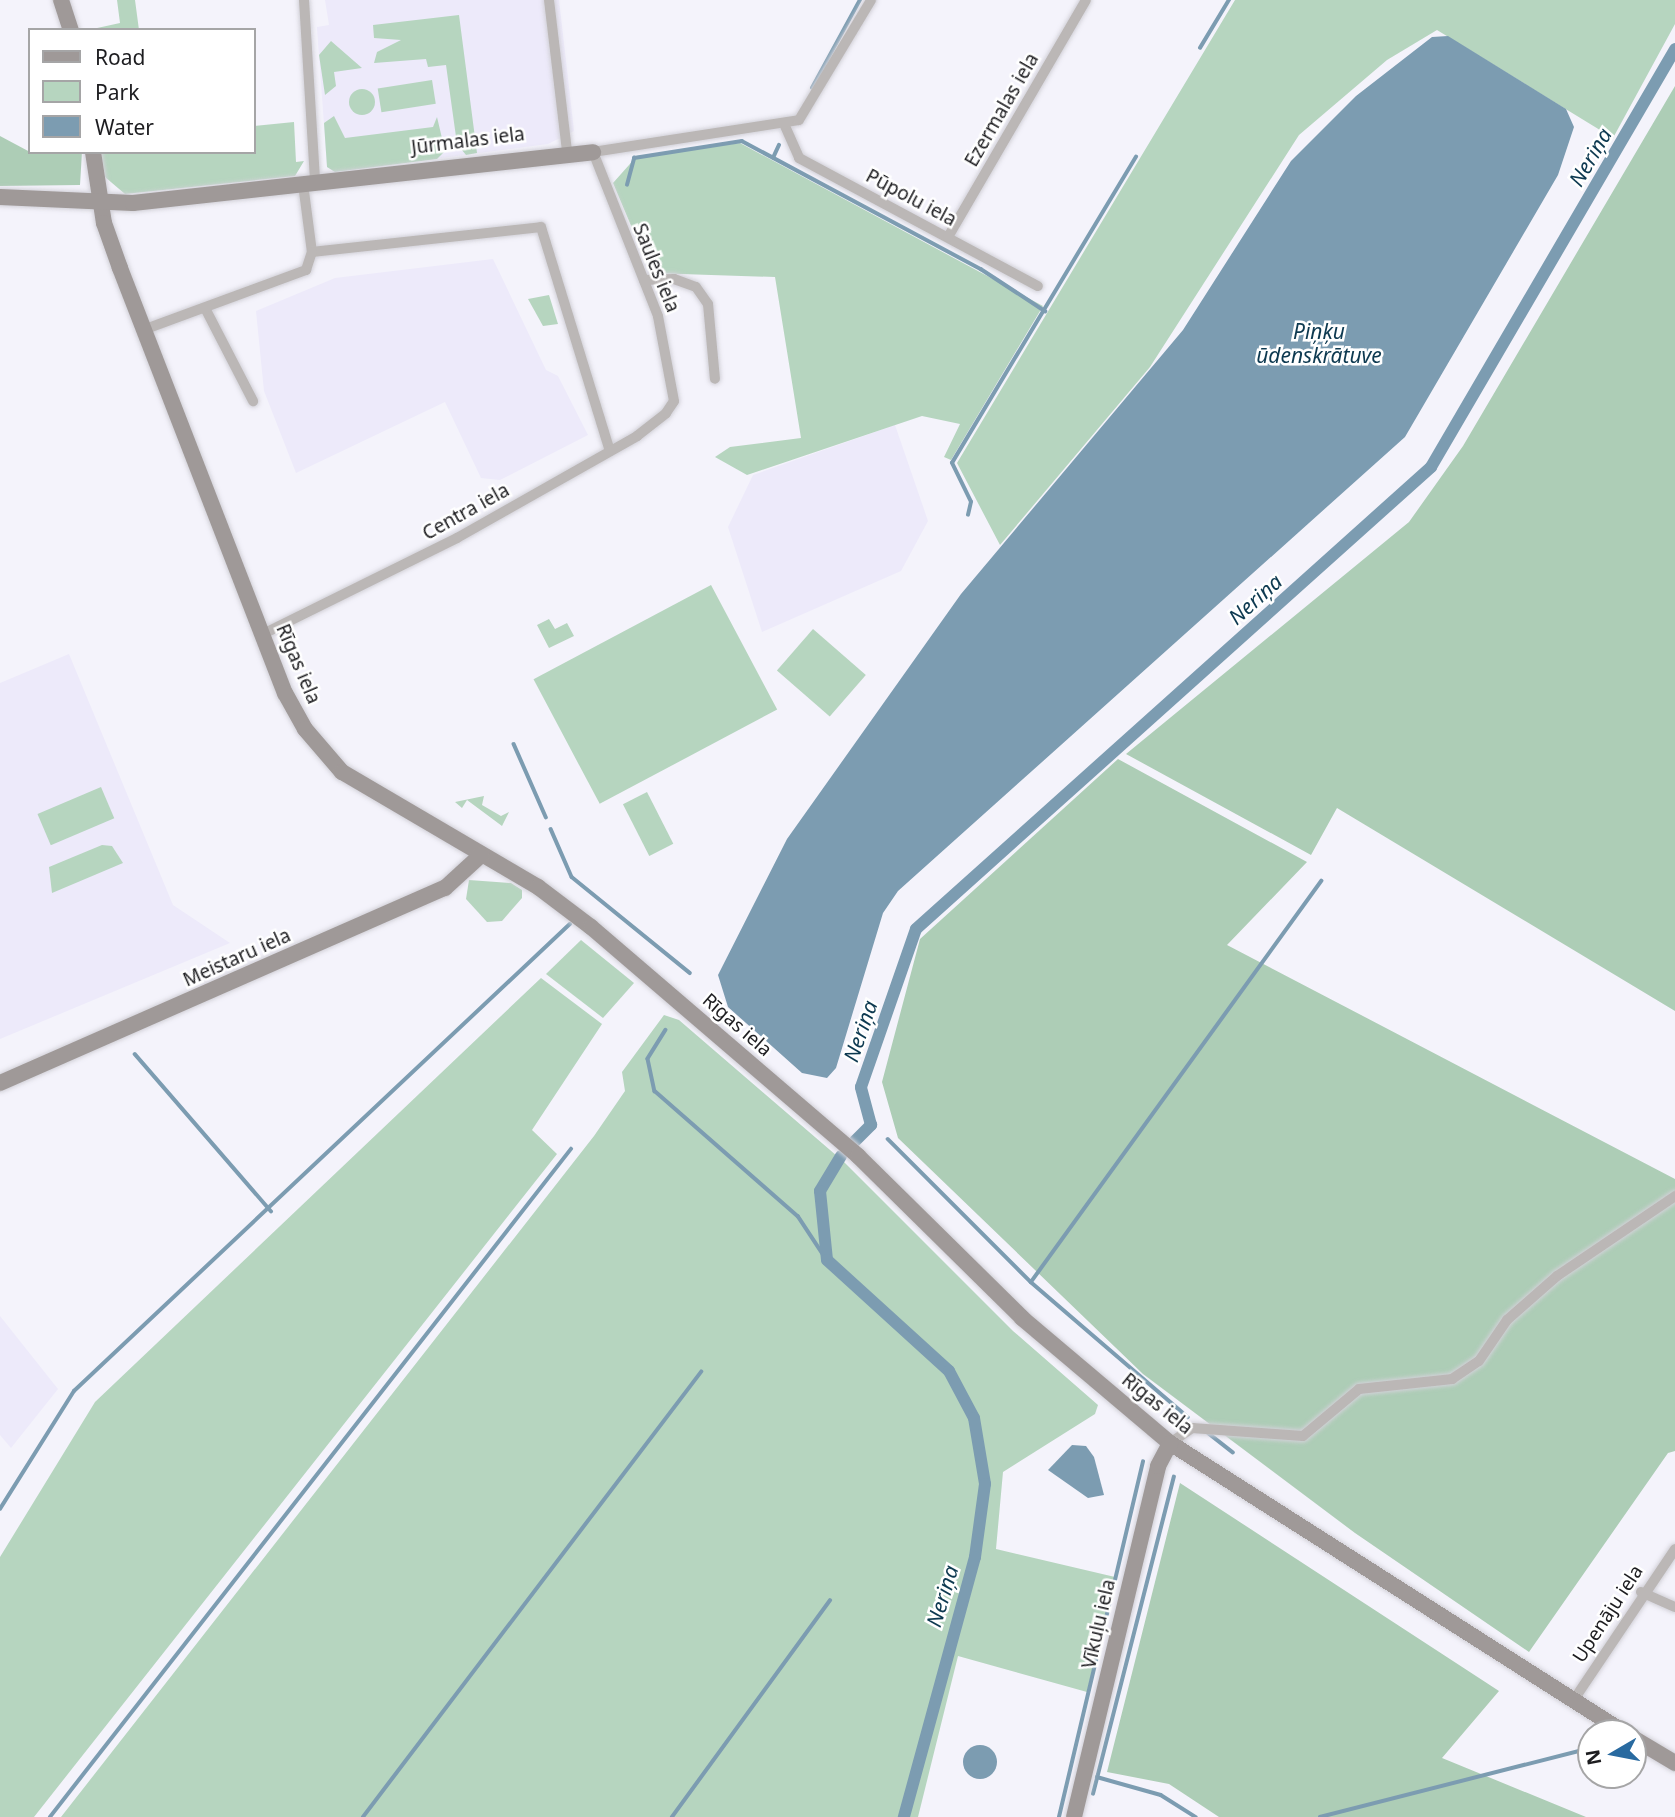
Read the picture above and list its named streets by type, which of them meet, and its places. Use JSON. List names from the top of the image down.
{
  "streets": {
    "main road": [
      "Jūrmalas iela",
      "Rīgas iela",
      "Meistaru iela",
      "Vīkuļu iela"
    ],
    "street": [
      "Ezermalas iela",
      "Pūpolu iela",
      "Saules iela",
      "Centra iela",
      "Upenāju iela"
    ]
  },
  "crossings": [
    ["Ezermalas iela", "Pūpolu iela"],
    ["Jūrmalas iela", "Pūpolu iela"],
    ["Jūrmalas iela", "Saules iela"],
    ["Jūrmalas iela", "Rīgas iela"],
    ["Saules iela", "Centra iela"],
    ["Centra iela", "Rīgas iela"],
    ["Rīgas iela", "Meistaru iela"],
    ["Rīgas iela", "Upenāju iela"],
    ["Rīgas iela", "Vīkuļu iela"]
  ],
  "water": ["Neriņa", "Piņķu ūdenskrātuve"],
  "legend": ["Road", "Park", "Water"],
  "north": "left"
}
